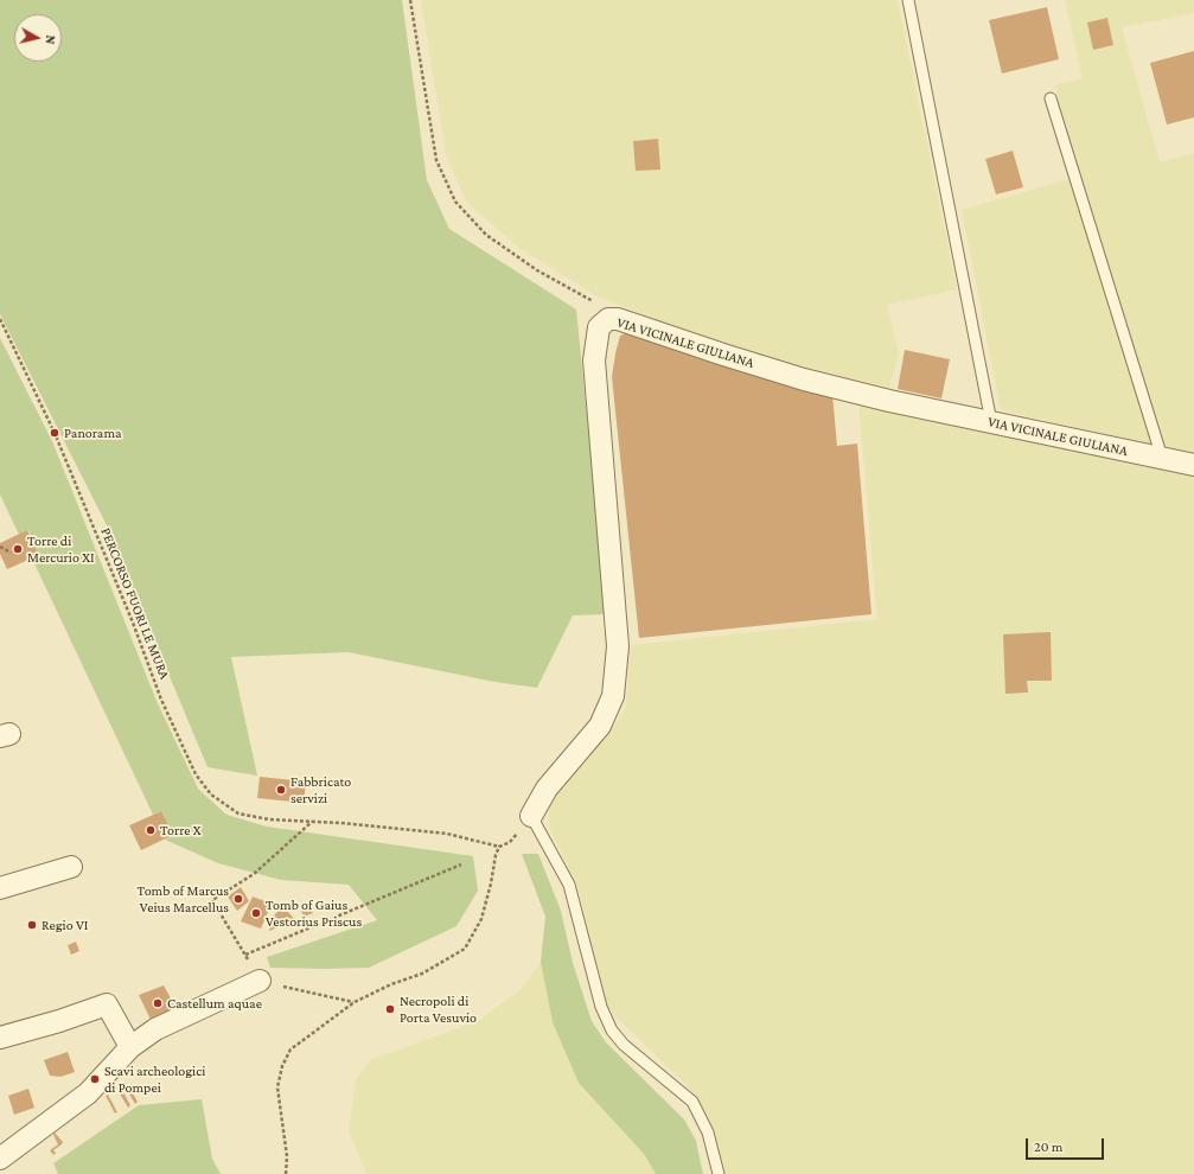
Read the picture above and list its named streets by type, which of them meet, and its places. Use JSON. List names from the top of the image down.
{
  "streets": {
    "street": ["VIA VICINALE GIULIANA"],
    "path": ["PERCORSO FUORI LE MURA"]
  },
  "places": [
    "Panorama",
    "Torre di Mercurio XI",
    "Fabbricato servizi",
    "Torre X",
    "Tomb of Marcus Veius Marcellus",
    "Tomb of Gaius Vestorius Priscus",
    "Regio VI",
    "Castellum aquae",
    "Necropoli di Porta Vesuvio",
    "Scavi archeologici di Pompei"
  ],
  "scale_bar": "20 m",
  "north": "right"
}
